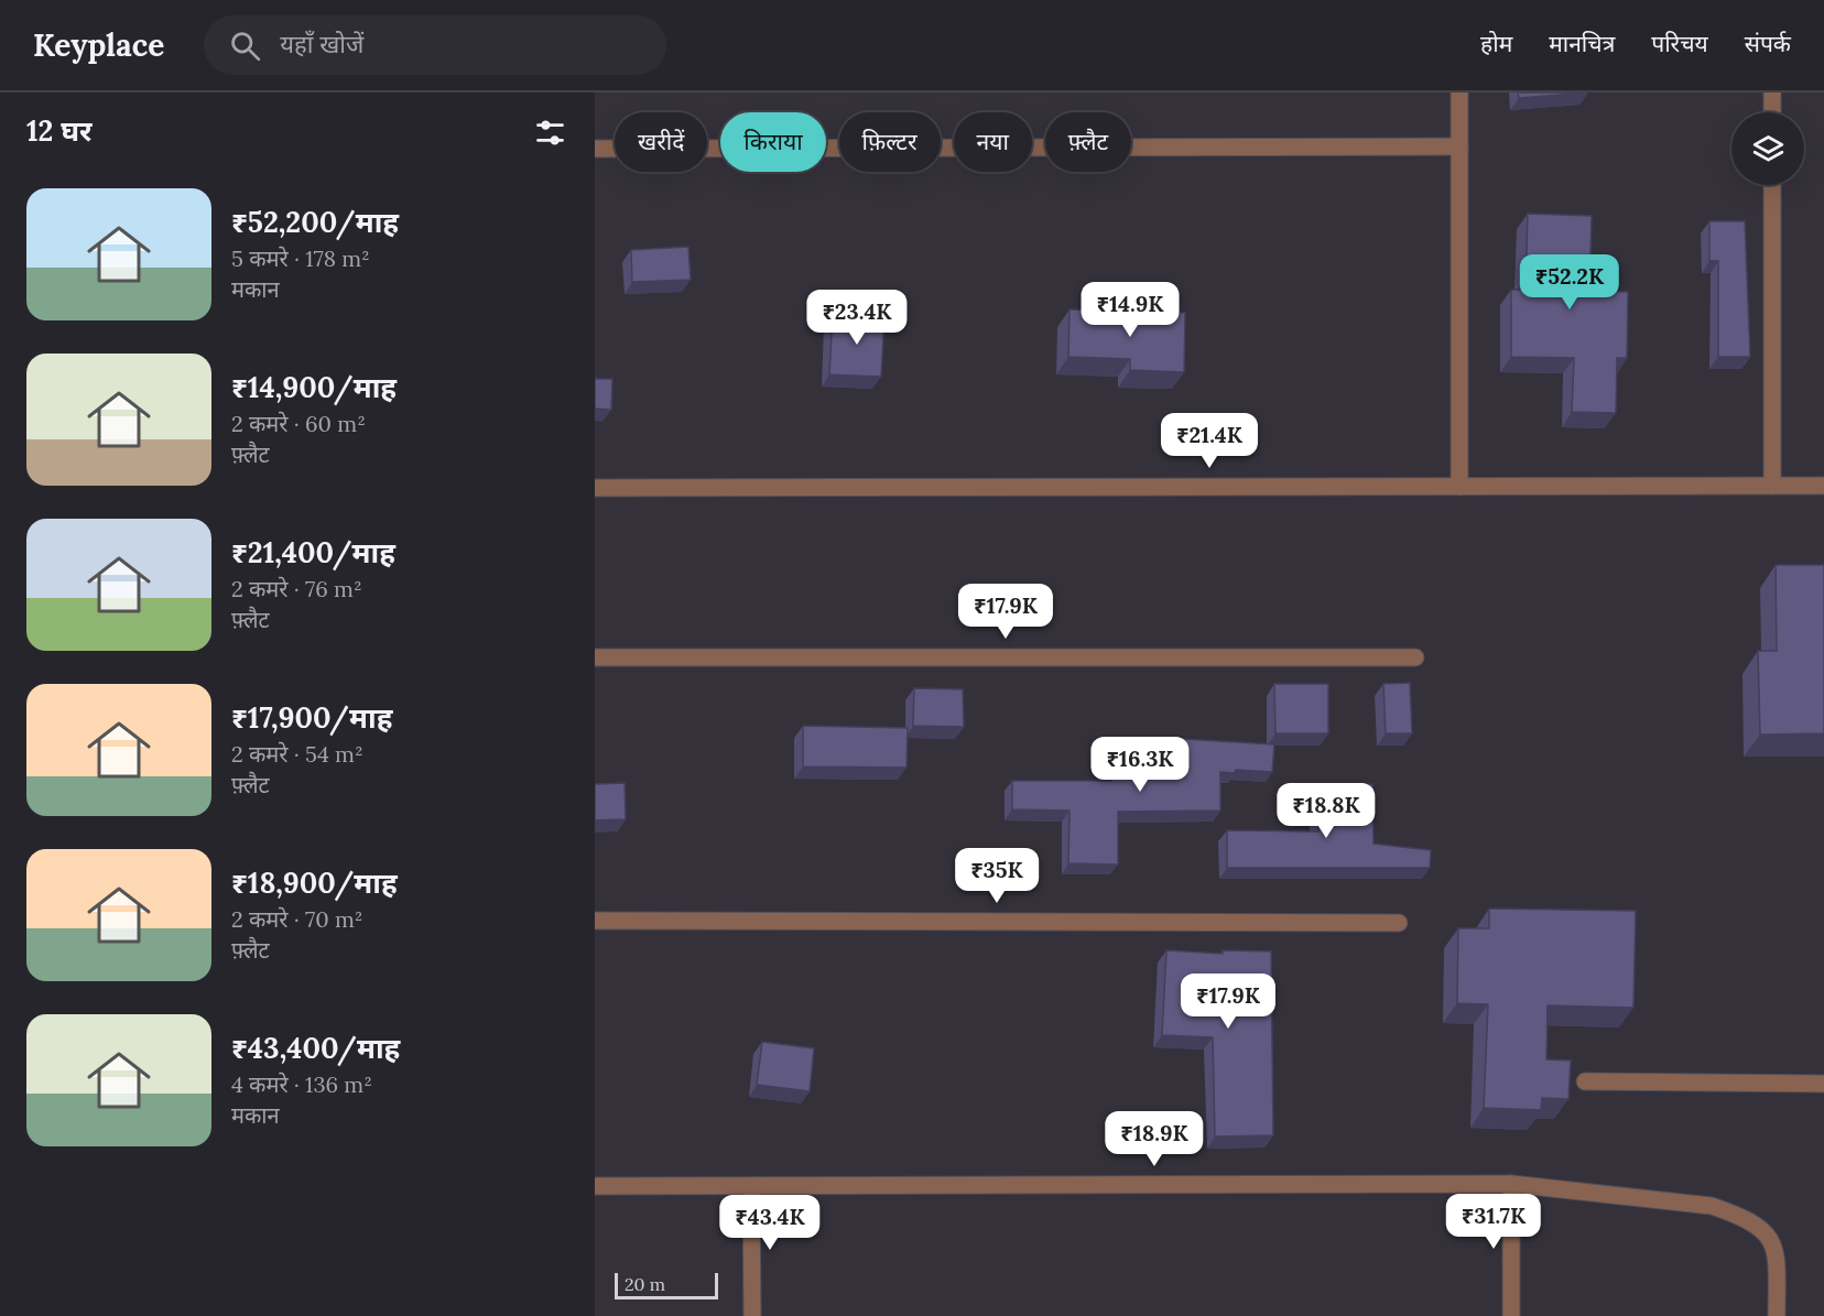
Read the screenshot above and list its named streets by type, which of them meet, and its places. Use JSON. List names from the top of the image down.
{
  "scale_bar": "20 m",
  "page": {
    "header": "Keyplace",
    "search": "यहाँ खोजें",
    "nav": [
      "होम",
      "मानचित्र",
      "परिचय",
      "संपर्क"
    ],
    "heading": "12 घर",
    "chip": [
      "खरीदें",
      "किराया",
      "फ़िल्टर",
      "नया",
      "फ़्लैट"
    ],
    "list": [
      {
        "name": "₹52,200/माह",
        "note": "5 कमरे · 178 m² · मकान"
      },
      {
        "name": "₹14,900/माह",
        "note": "2 कमरे · 60 m² · फ़्लैट"
      },
      {
        "name": "₹21,400/माह",
        "note": "2 कमरे · 76 m² · फ़्लैट"
      },
      {
        "name": "₹17,900/माह",
        "note": "2 कमरे · 54 m² · फ़्लैट"
      },
      {
        "name": "₹18,900/माह",
        "note": "2 कमरे · 70 m² · फ़्लैट"
      },
      {
        "name": "₹43,400/माह",
        "note": "4 कमरे · 136 m² · मकान"
      }
    ],
    "price": [
      "₹52.2K",
      "₹14.9K",
      "₹23.4K",
      "₹21.4K",
      "₹17.9K",
      "₹16.3K",
      "₹18.8K",
      "₹35K",
      "₹17.9K",
      "₹18.9K",
      "₹31.7K",
      "₹43.4K"
    ],
    "scale": "20 m"
  }
}
